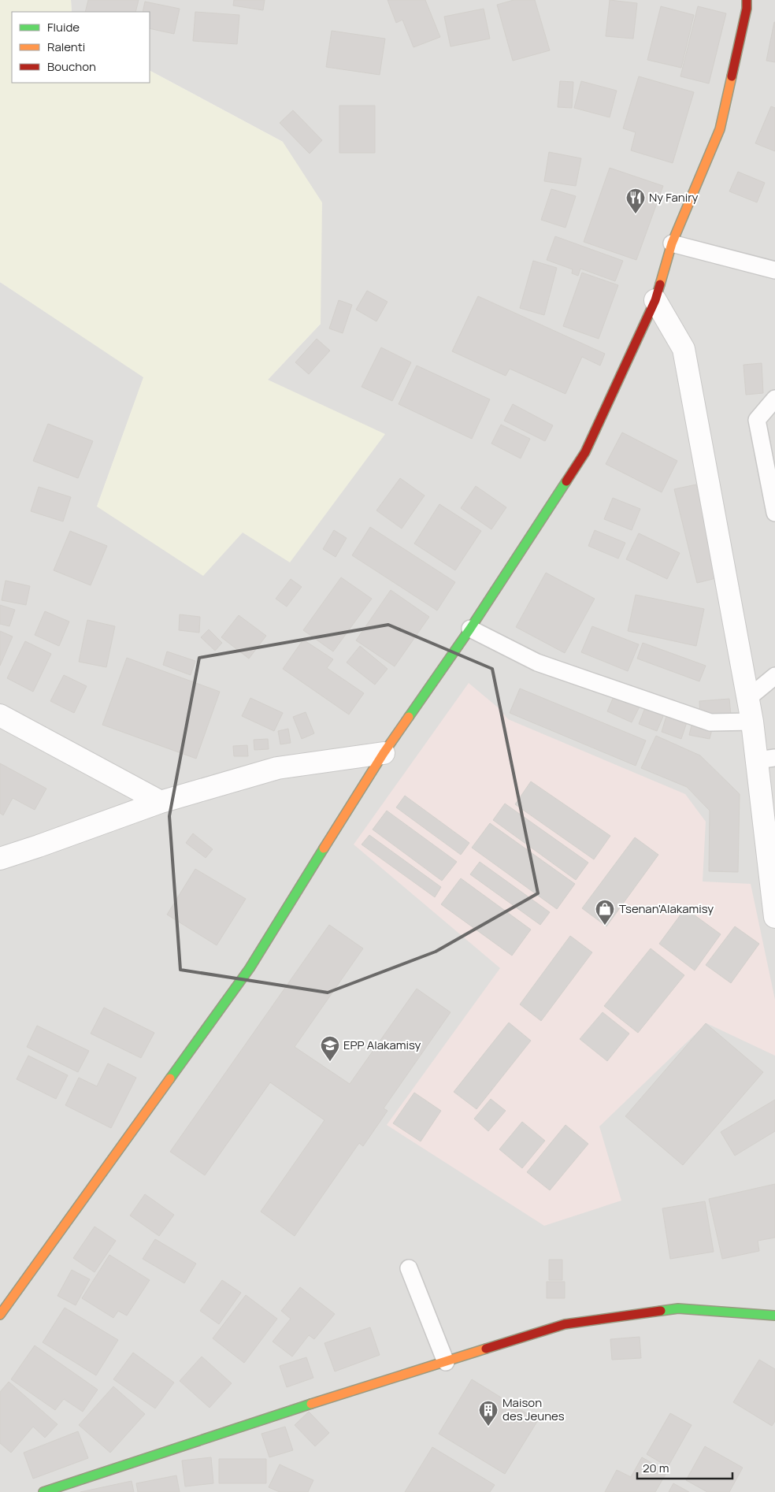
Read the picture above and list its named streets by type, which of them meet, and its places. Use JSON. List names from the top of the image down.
{
  "places": {
    "restaurant": ["Ny Faniry"],
    "shop": ["Tsenan'Alakamisy"],
    "school or university": ["EPP Alakamisy"],
    "building": ["Maison des Jeunes"]
  },
  "legend": ["Fluide", "Ralenti", "Bouchon"],
  "scale_bar": "20 m"
}
